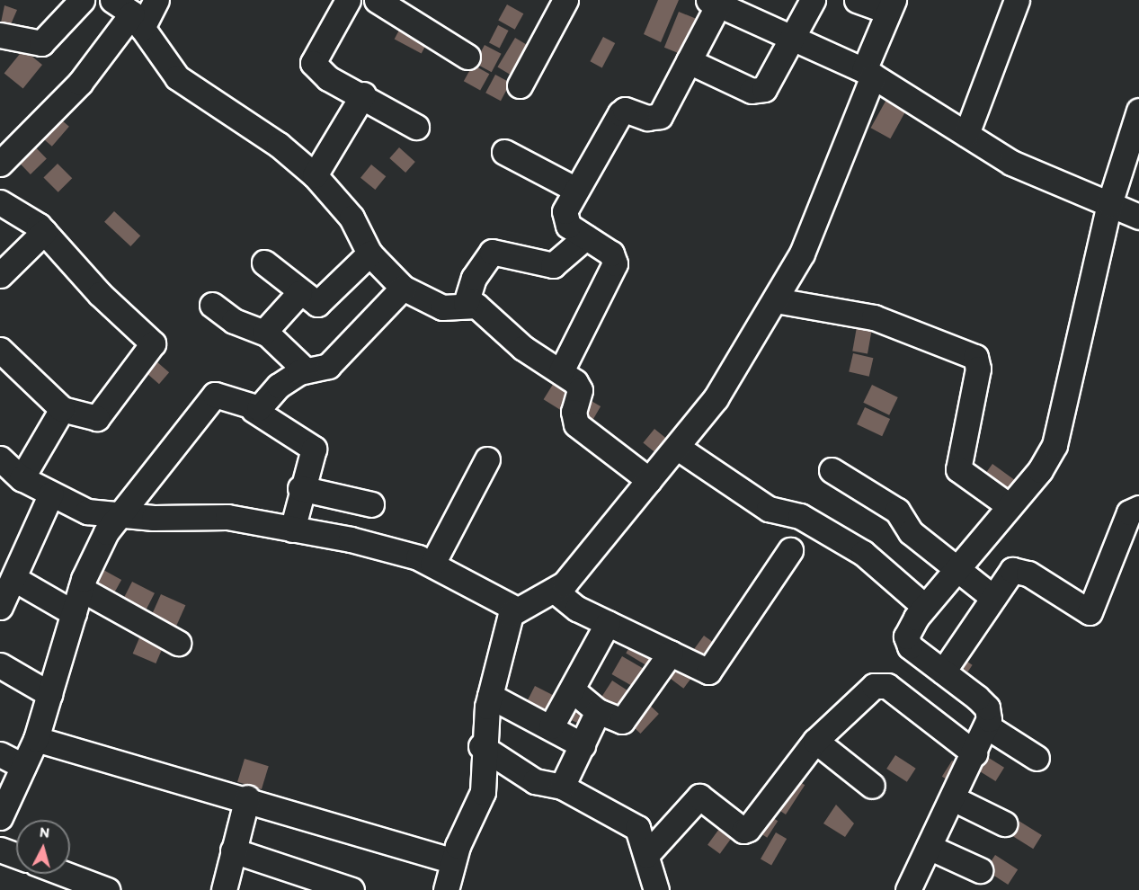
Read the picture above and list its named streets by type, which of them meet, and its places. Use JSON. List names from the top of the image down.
{
  "north": "top"
}
